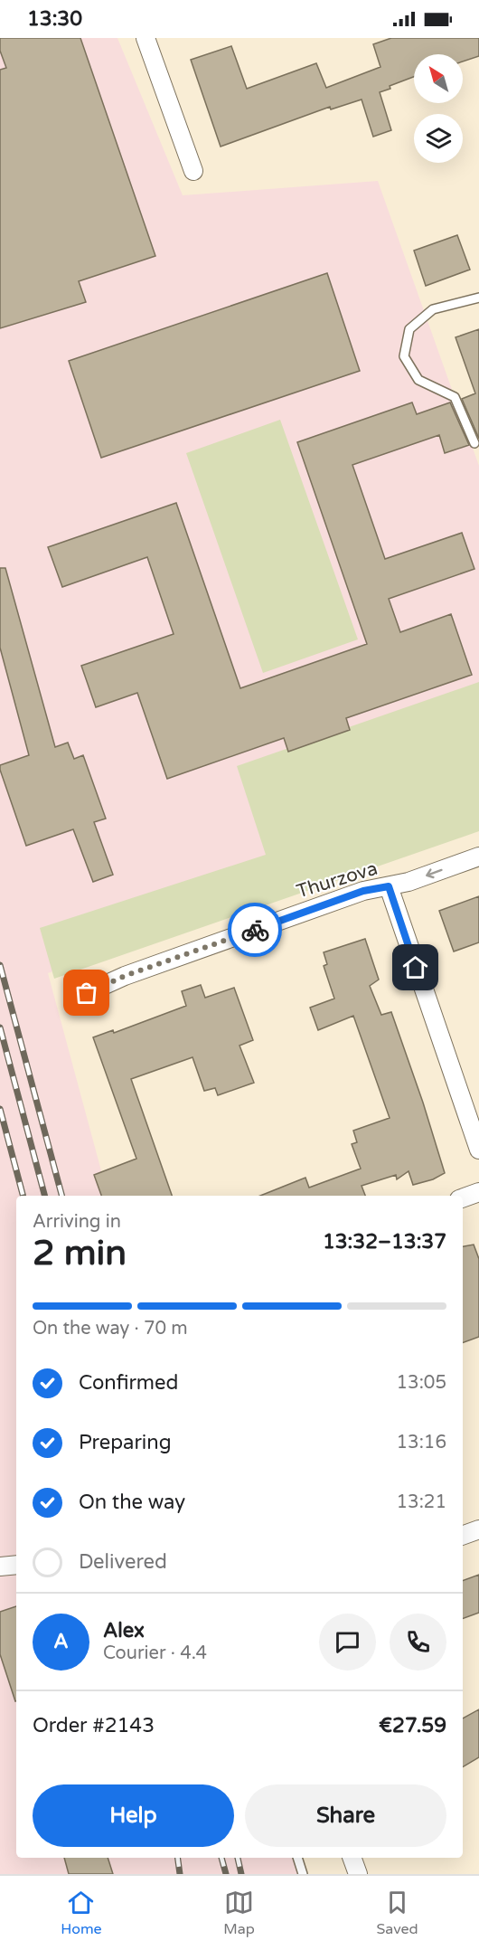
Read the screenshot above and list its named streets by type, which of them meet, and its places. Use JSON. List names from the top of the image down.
{
  "streets": {
    "street": ["Thurzova"]
  },
  "north": "top left",
  "page": {
    "status": "13:30",
    "heading": ["2 min", "Arriving in", "13:32–13:37"],
    "panel": [
      "Alex",
      "Courier · 4.4",
      "Order #2143",
      "€27.59"
    ],
    "bar": "On the way · 70 m",
    "list": [
      ["Confirmed", "13:05"],
      ["Preparing", "13:16"],
      ["On the way", "13:21"],
      "Delivered"
    ],
    "round": "A",
    "buttons": ["Help", "Share"],
    "tabs": ["Home", "Map", "Saved"]
  }
}
